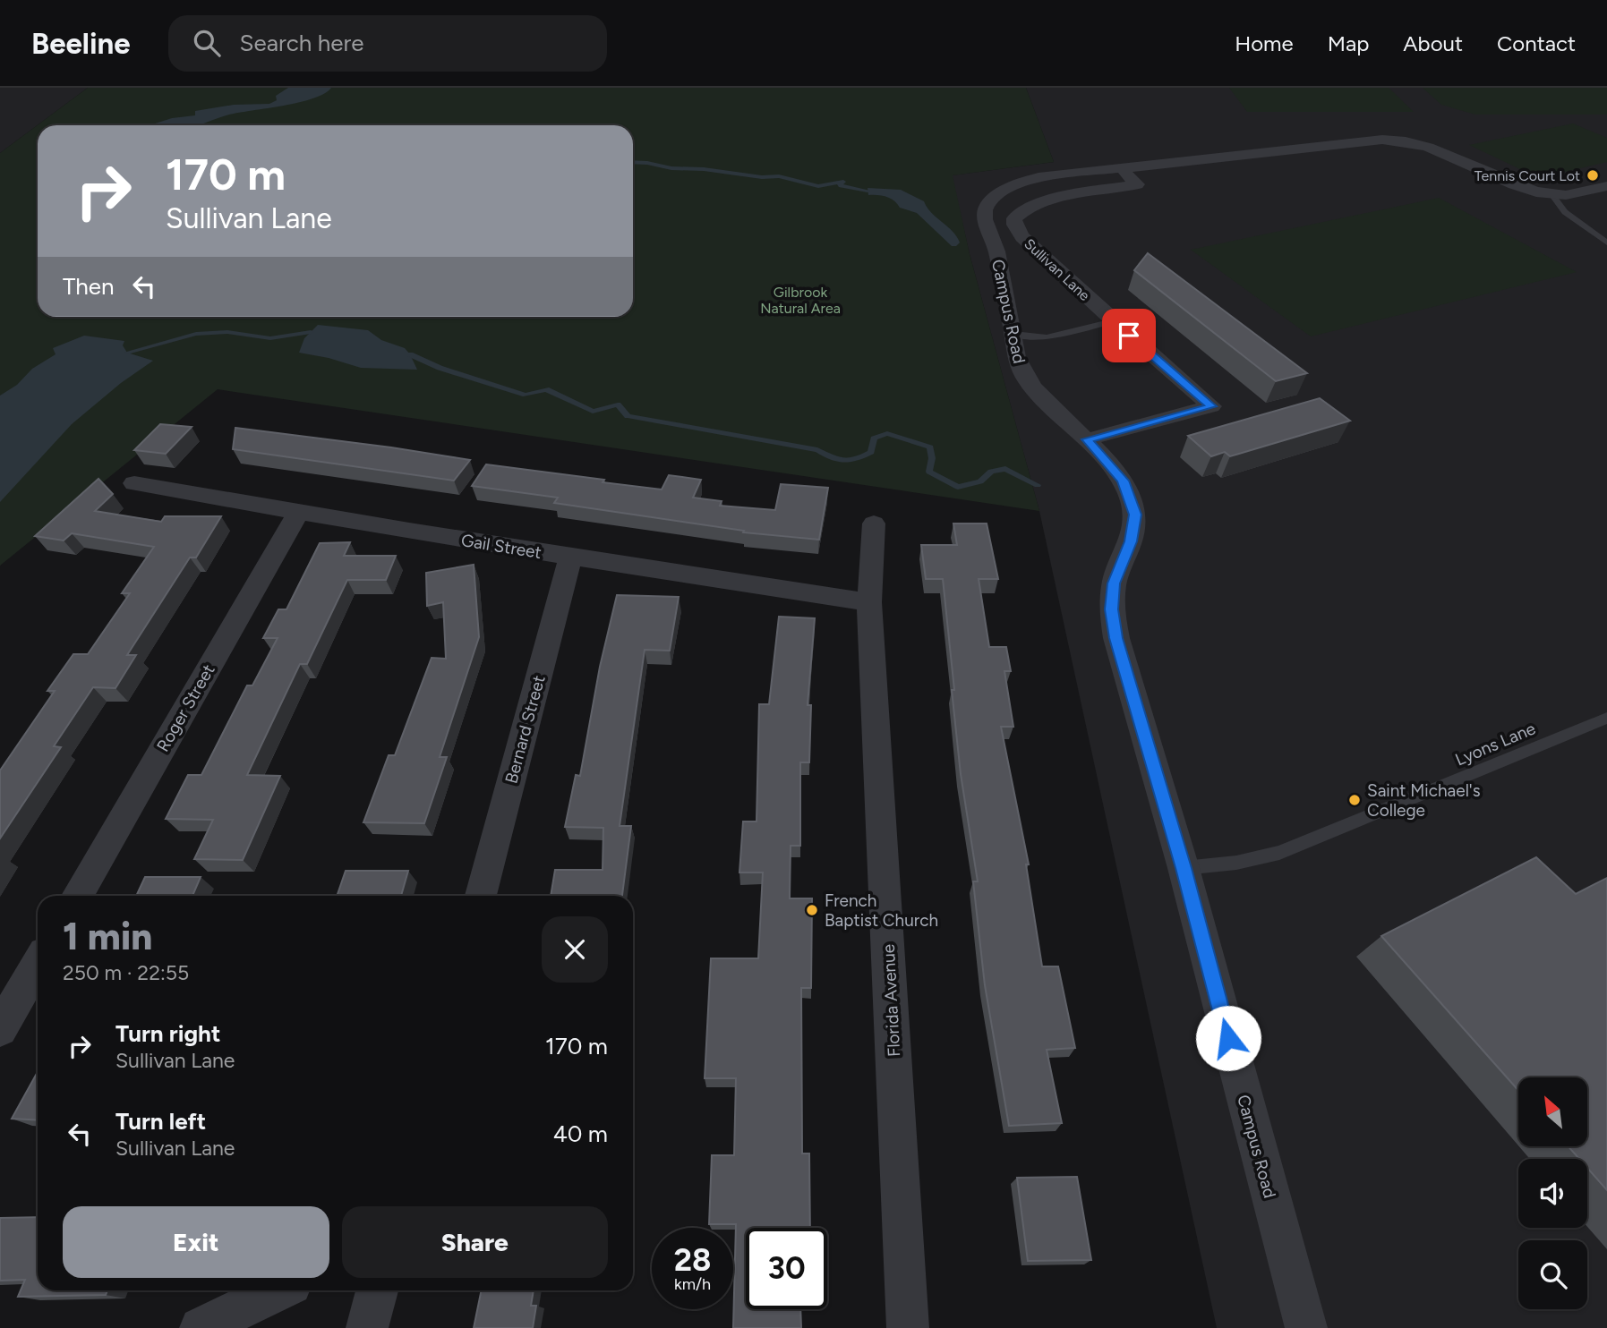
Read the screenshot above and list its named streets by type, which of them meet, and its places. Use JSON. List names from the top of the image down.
{
  "streets": {
    "street": [
      "Sullivan Lane",
      "Campus Road",
      "Gail Street",
      "Roger Street",
      "Bernard Street",
      "Florida Avenue"
    ],
    "lane": ["Lyons Lane"]
  },
  "crossings": [
    ["Sullivan Lane", "Campus Road"],
    ["Campus Road", "Lyons Lane"],
    ["Gail Street", "Roger Street"],
    ["Gail Street", "Bernard Street"],
    ["Gail Street", "Florida Avenue"]
  ],
  "parks": ["Gilbrook Natural Area"],
  "places": ["Tennis Court Lot", "Saint Michael's College", "French Baptist Church"],
  "north": "top left",
  "page": {
    "header": "Beeline",
    "search": "Search here",
    "nav": [
      "Home",
      "Map",
      "About",
      "Contact"
    ],
    "turn": ["170 m", "Sullivan Lane"],
    "then": "Then",
    "heading": ["1 min", "250 m · 22:55"],
    "list": [
      {
        "name": "Turn right",
        "note": "Sullivan Lane",
        "value": "170 m"
      },
      {
        "name": "Turn left",
        "note": "Sullivan Lane",
        "value": "40 m"
      }
    ],
    "buttons": ["Exit", "Share"],
    "speed": "28 km/h",
    "limit": "30"
  }
}
